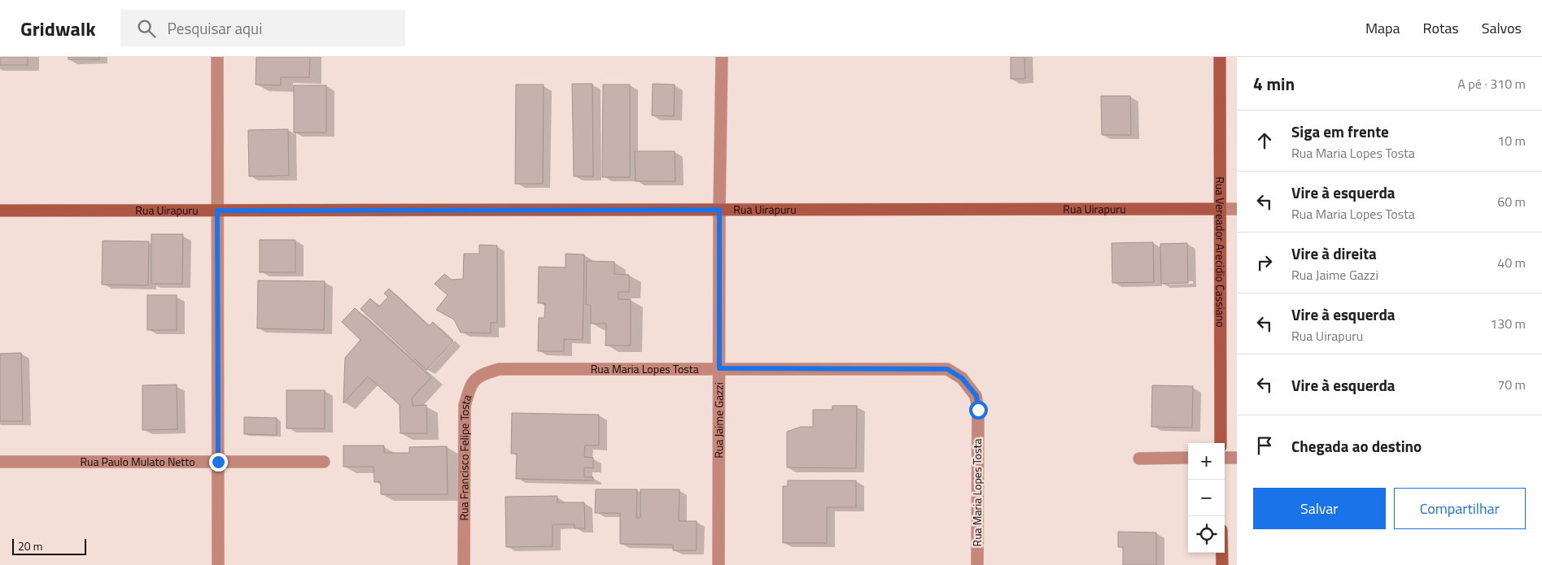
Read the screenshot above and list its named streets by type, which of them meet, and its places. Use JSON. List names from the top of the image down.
{
  "streets": {
    "street": [
      "Rua Uirapuru",
      "Rua Vereador Arecidio Cassiano",
      "Rua Maria Lopes Tosta",
      "Rua Jaime Gazzi",
      "Rua Francisco Felipe Tosta",
      "Rua Paulo Mulato Netto"
    ]
  },
  "crossings": [
    ["Rua Uirapuru", "Rua Vereador Arecidio Cassiano"],
    ["Rua Uirapuru", "Rua Jaime Gazzi"],
    ["Rua Maria Lopes Tosta", "Rua Jaime Gazzi"],
    ["Rua Maria Lopes Tosta", "Rua Francisco Felipe Tosta"]
  ],
  "scale_bar": "20 m",
  "page": {
    "header": "Gridwalk",
    "search": "Pesquisar aqui",
    "nav": ["Mapa", "Rotas", "Salvos"],
    "heading": ["4 min", "A pé · 310 m"],
    "list": [
      ["Siga em frente", "Rua Maria Lopes Tosta", "10 m"],
      ["Vire à esquerda", "Rua Maria Lopes Tosta", "60 m"],
      ["Vire à direita", "Rua Jaime Gazzi", "40 m"],
      ["Vire à esquerda", "Rua Uirapuru", "130 m"],
      ["Vire à esquerda", "70 m"],
      "Chegada ao destino"
    ],
    "map_buttons": ["+", "−"],
    "buttons": ["Salvar", "Compartilhar"],
    "scale": "20 m"
  }
}
